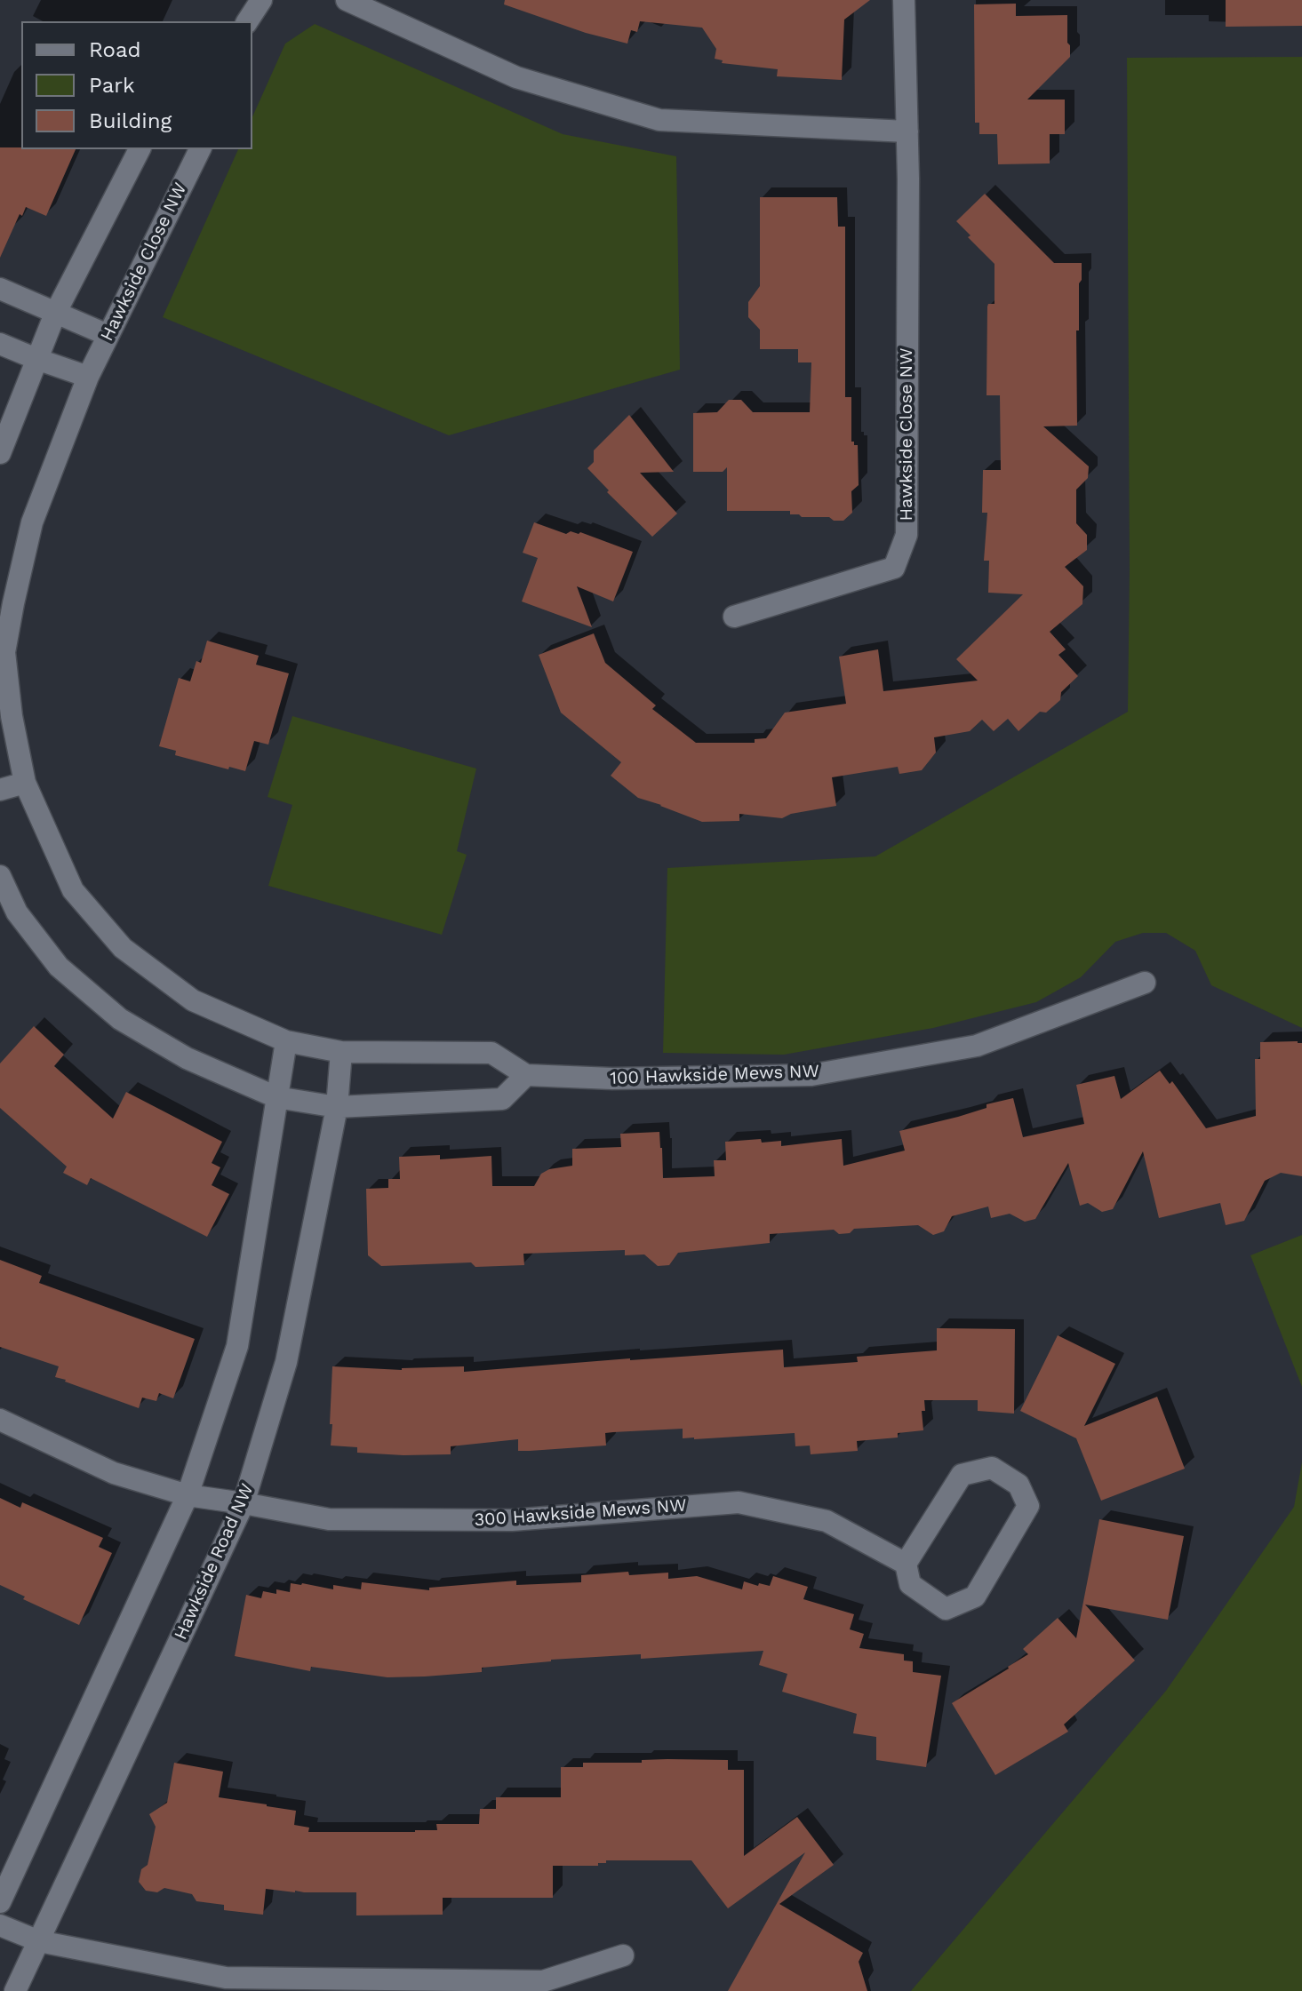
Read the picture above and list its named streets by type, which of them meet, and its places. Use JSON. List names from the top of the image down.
{
  "streets": {
    "street": [
      "Hawkside Close NW",
      "100 Hawkside Mews NW",
      "300 Hawkside Mews NW",
      "Hawkside Road NW"
    ]
  },
  "crossings": [
    ["300 Hawkside Mews NW", "Hawkside Road NW"]
  ],
  "legend": ["Road", "Park", "Building"]
}
